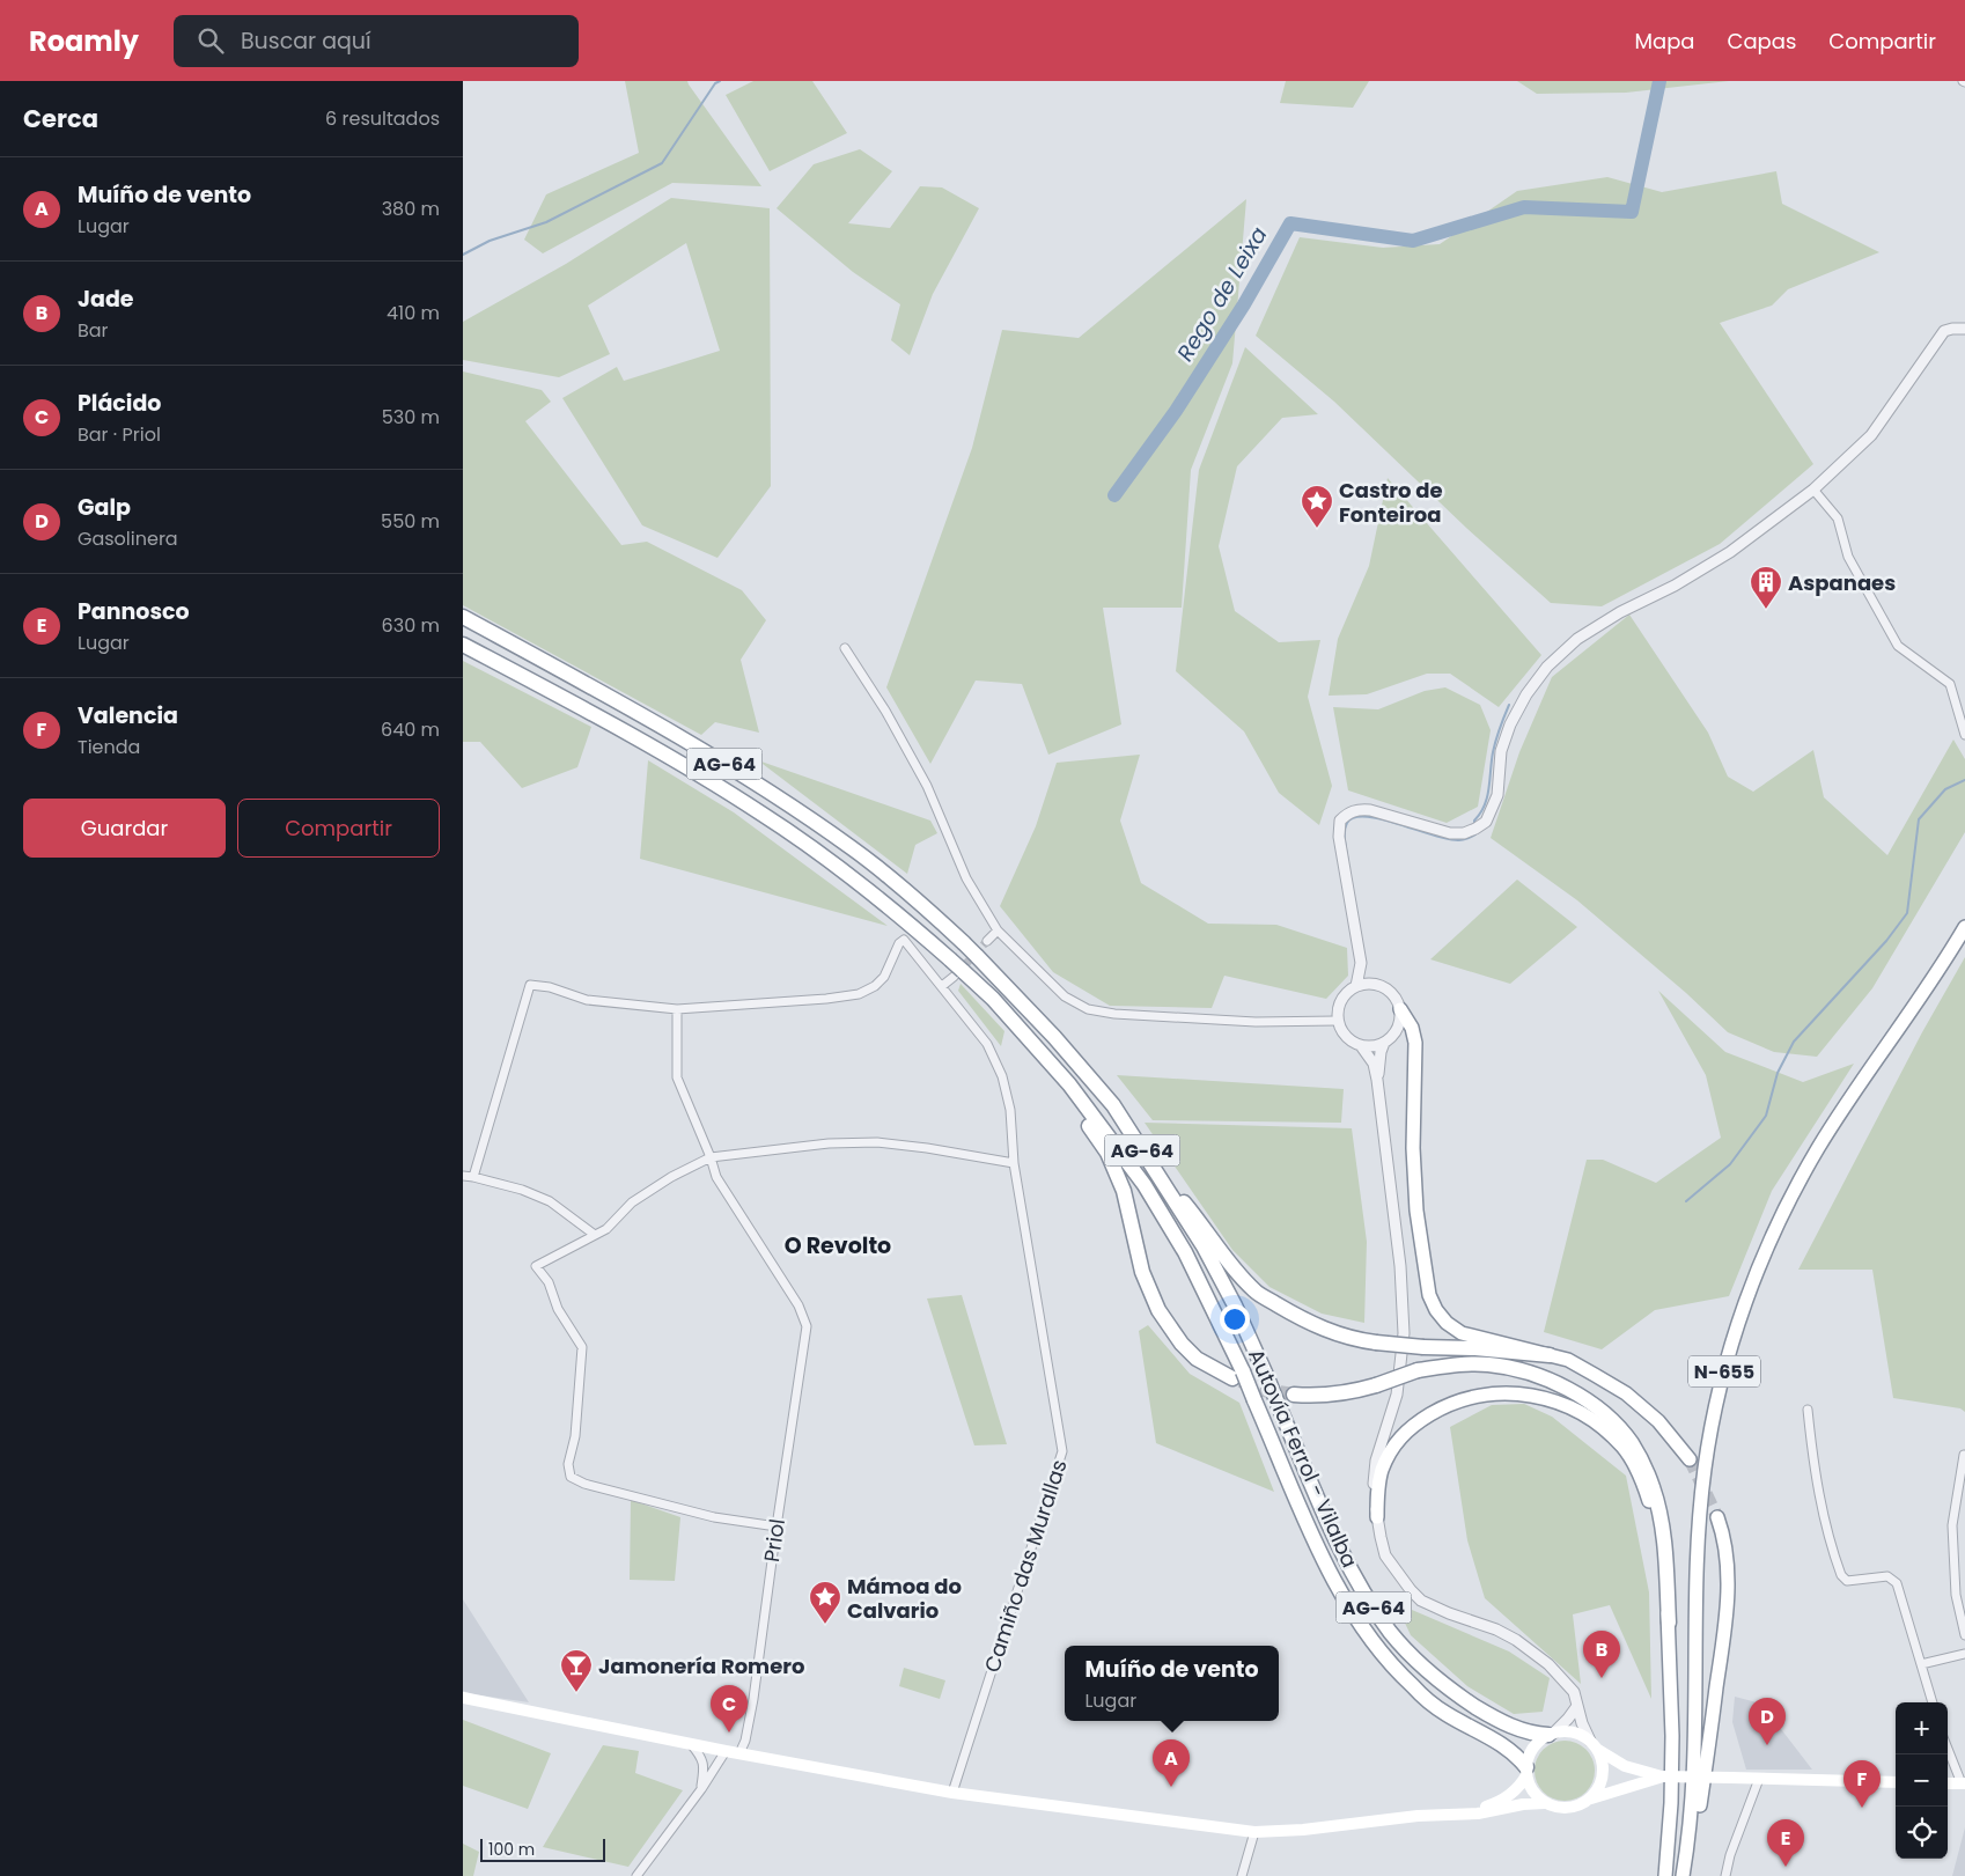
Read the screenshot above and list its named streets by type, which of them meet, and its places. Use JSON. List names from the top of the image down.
{
  "streets": {
    "highway": ["AG-64", "N-655", "Autovía Ferrol - Vilalba"],
    "street": ["Priol", "Camiño das Murallas"]
  },
  "districts": ["O Revolto"],
  "water": ["Rego de Leixa"],
  "places": {
    "place": ["Castro de Fonteiroa", "Mámoa do Calvario"],
    "building": ["Aspanaes"],
    "bar": ["Jamonería Romero"]
  },
  "scale_bar": "100 m",
  "page": {
    "header": "Roamly",
    "search": "Buscar aquí",
    "nav": ["Mapa", "Capas", "Compartir"],
    "heading": ["Cerca", "6 resultados"],
    "list": [
      {
        "mark": "A",
        "name": "Muíño de vento",
        "note": "Lugar",
        "value": "380 m"
      },
      {
        "mark": "B",
        "name": "Jade",
        "note": "Bar",
        "value": "410 m"
      },
      {
        "mark": "C",
        "name": "Plácido",
        "note": "Bar · Priol",
        "value": "530 m"
      },
      {
        "mark": "D",
        "name": "Galp",
        "note": "Gasolinera",
        "value": "550 m"
      },
      {
        "mark": "E",
        "name": "Pannosco",
        "note": "Lugar",
        "value": "630 m"
      },
      {
        "mark": "F",
        "name": "Valencia",
        "note": "Tienda",
        "value": "640 m"
      }
    ],
    "buttons": ["Guardar", "Compartir"],
    "pins": [
      "B",
      "C",
      "D",
      "A",
      "F",
      "E"
    ],
    "popup": ["Muíño de vento", "Lugar"],
    "map_buttons": ["+", "−"],
    "scale": "100 m"
  }
}
